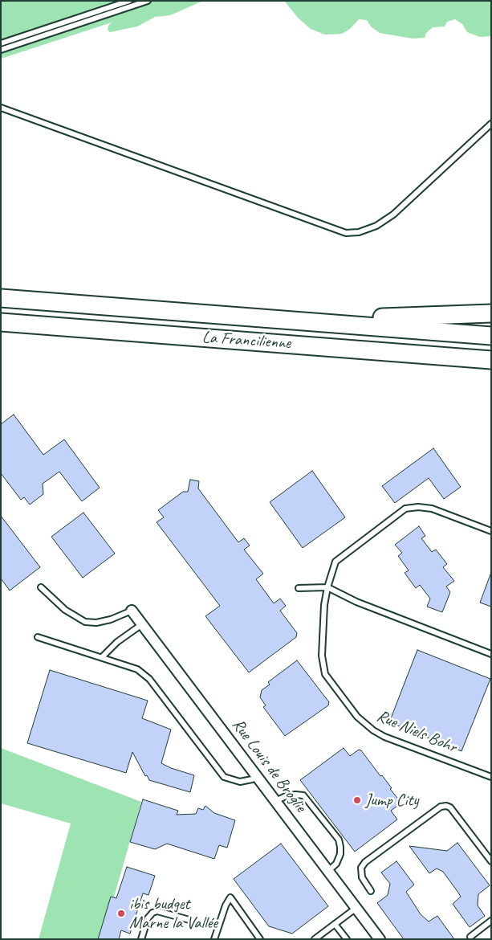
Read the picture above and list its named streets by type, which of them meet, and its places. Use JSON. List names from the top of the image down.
{
  "streets": {
    "highway": ["La Francilienne"],
    "street": ["Rue Louis de Broglie"],
    "lane": ["Rue Niels Bohr"]
  },
  "places": ["Jump City", "ibis budget Marne la Vallée"]
}
